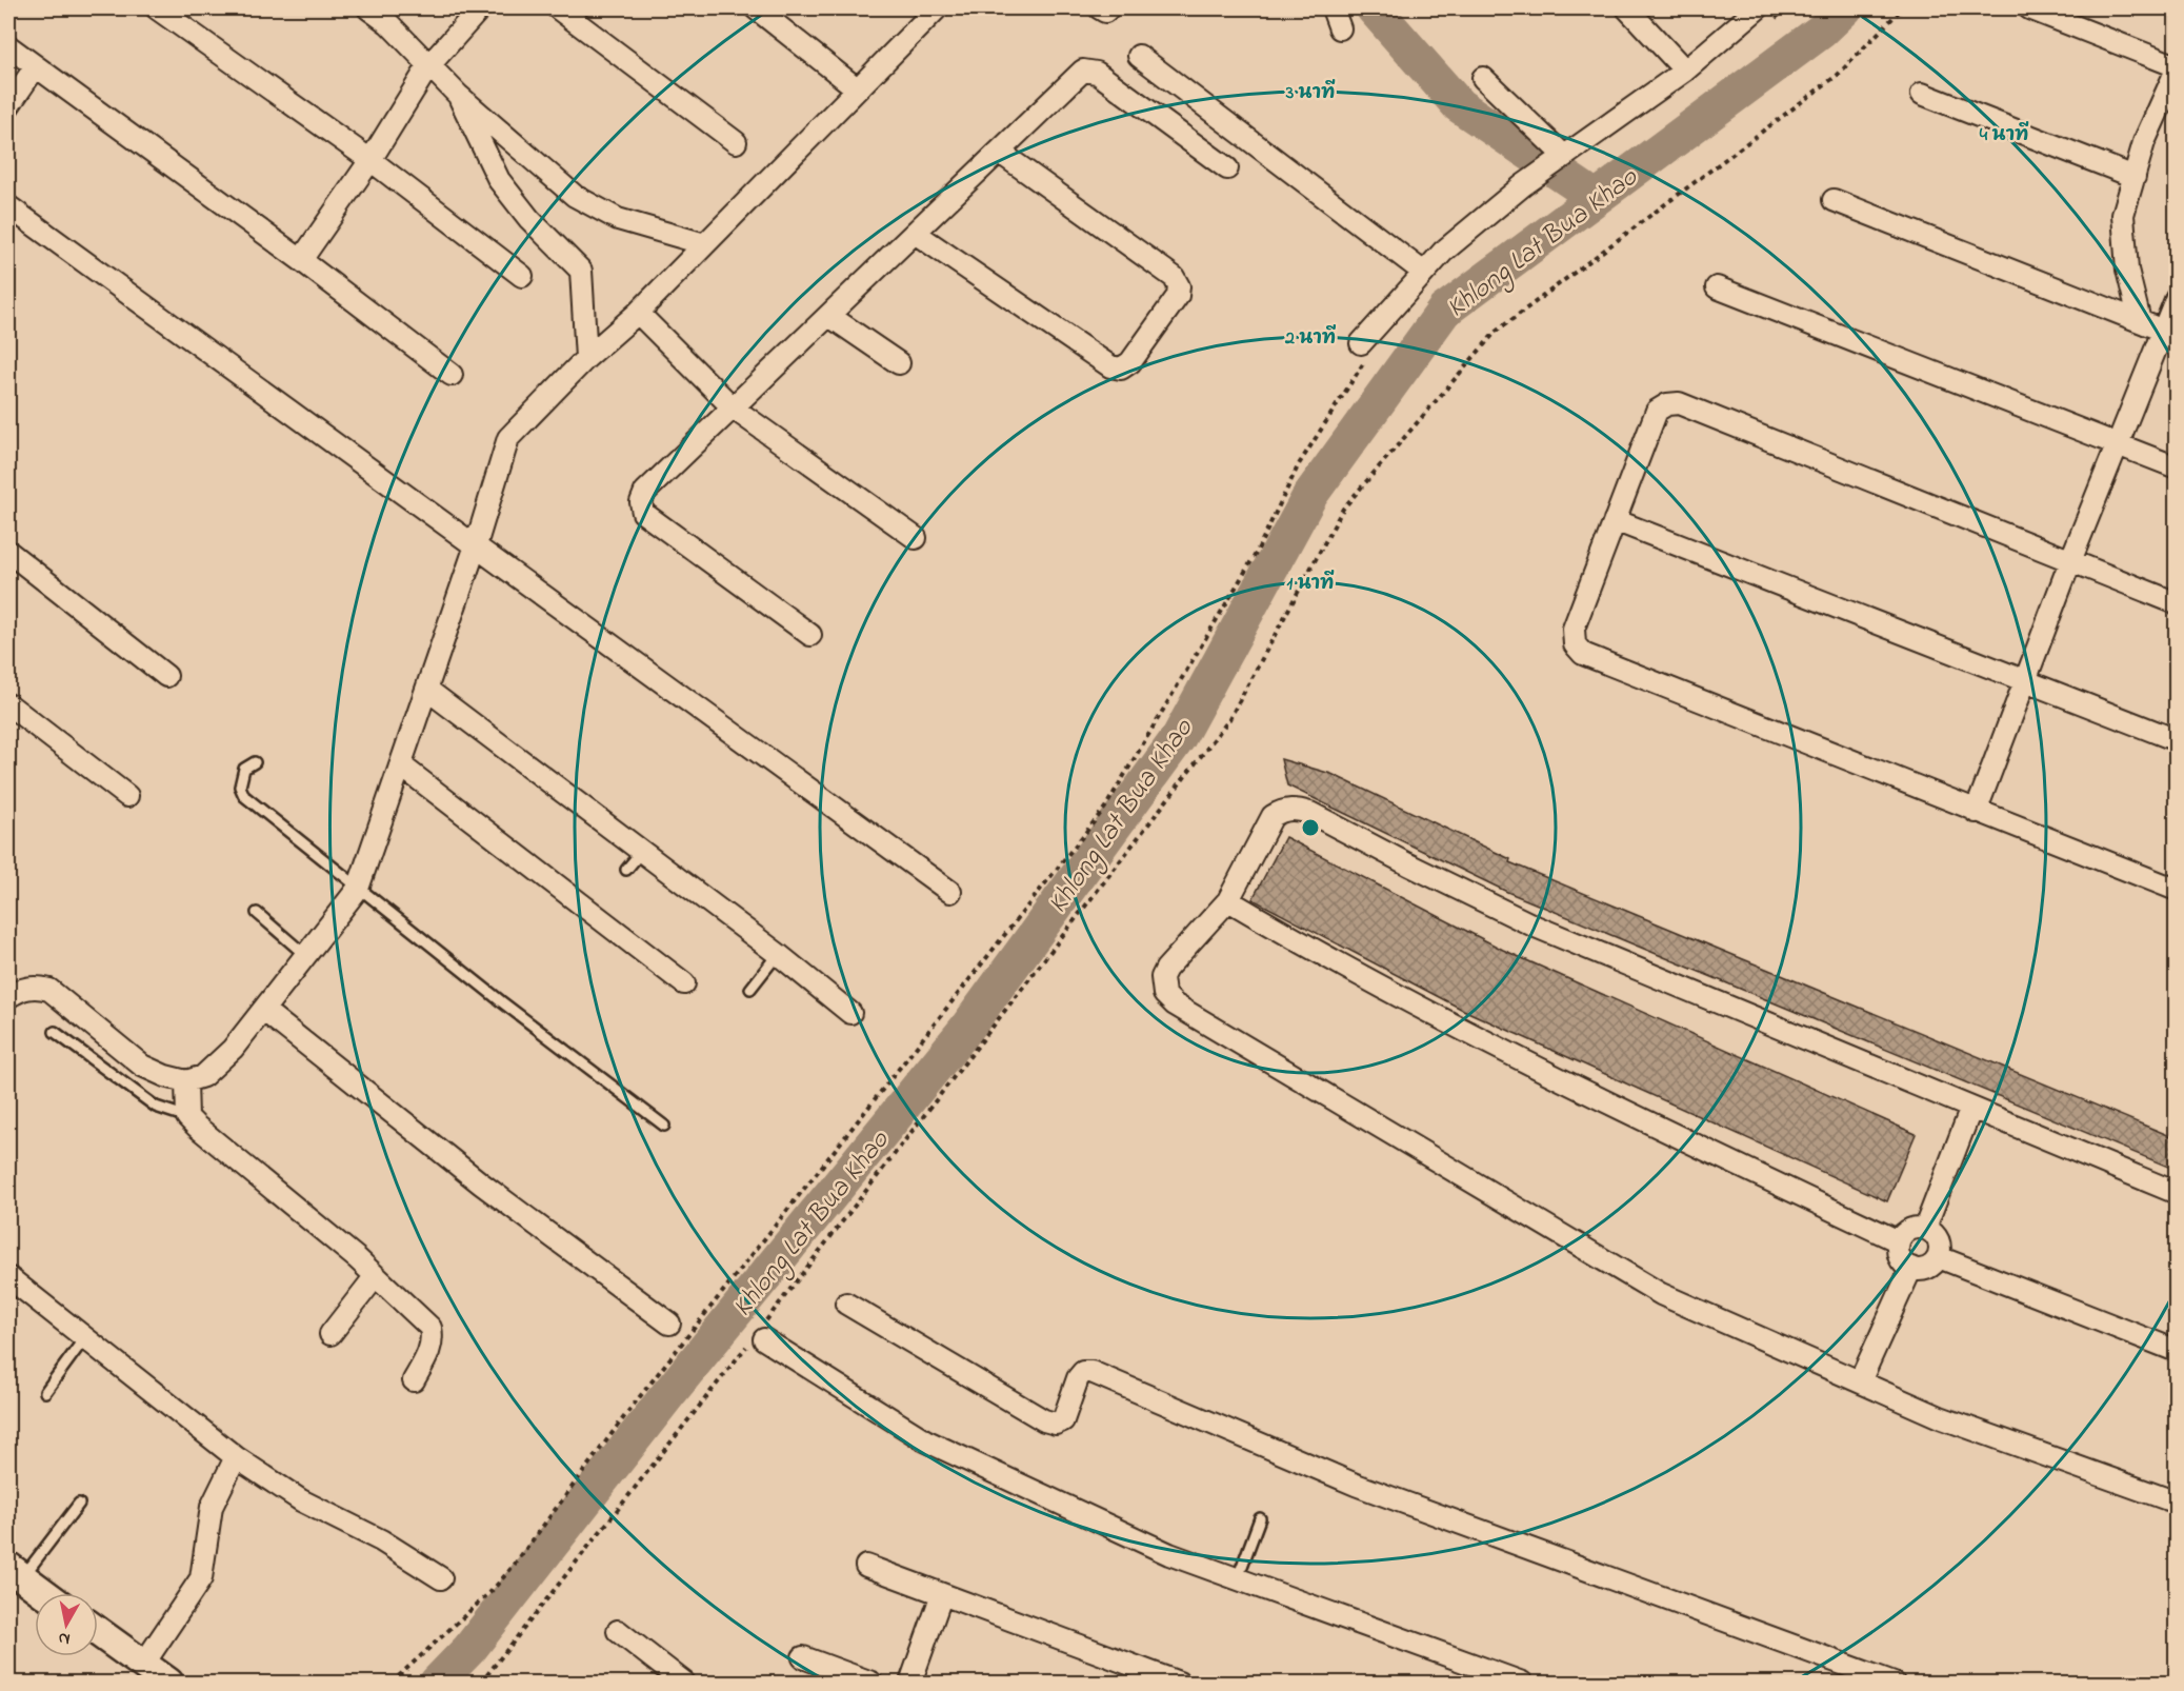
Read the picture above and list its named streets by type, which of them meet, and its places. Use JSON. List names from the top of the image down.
{
  "water": ["Khlong Lat Bua Khao"],
  "north": "bottom",
  "rings": [
    "3 นาที",
    "4 นาที",
    "2 นาที",
    "1 นาที"
  ]
}
